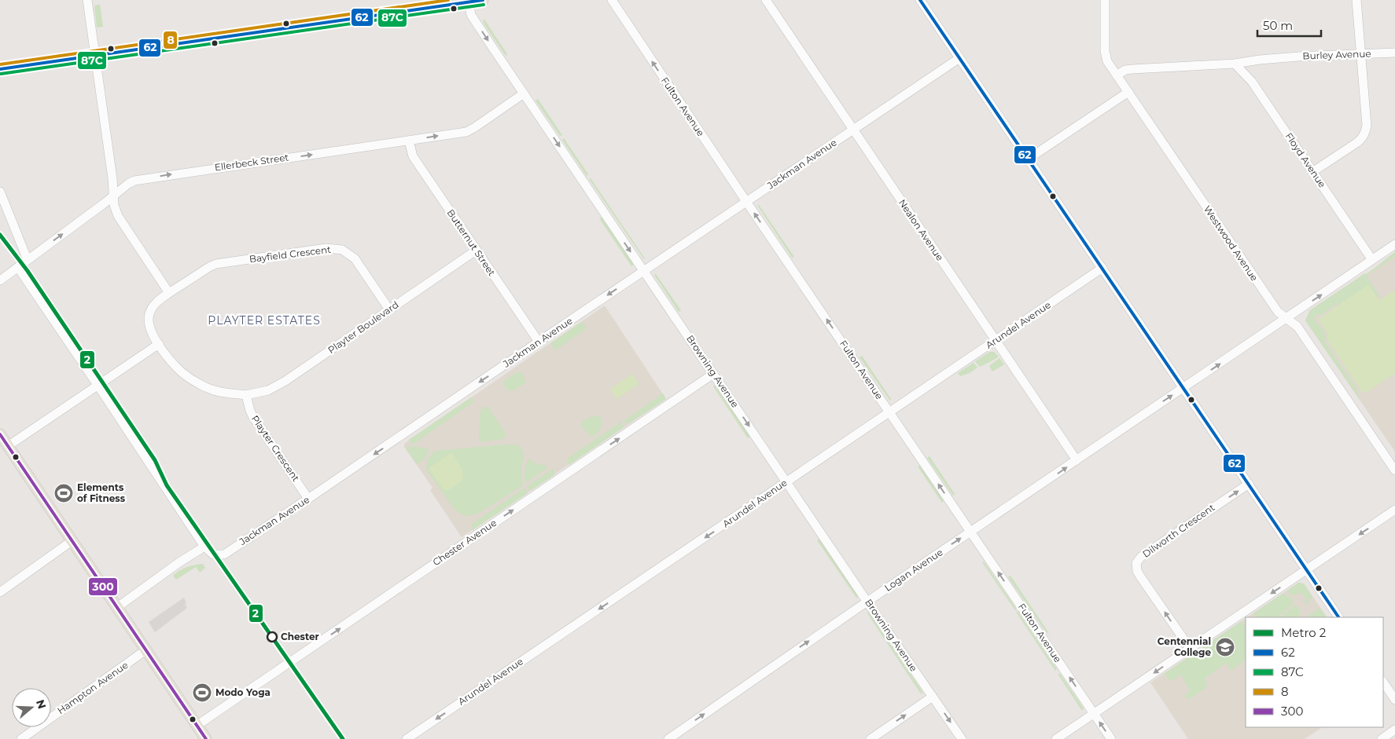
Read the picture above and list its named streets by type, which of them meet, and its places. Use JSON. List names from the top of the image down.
{
  "streets": {
    "street": [
      "Burley Avenue",
      "Fulton Avenue",
      "Floyd Avenue",
      "Ellerbeck Street",
      "Jackman Avenue",
      "Nealon Avenue",
      "Butternut Street",
      "Westwood Avenue",
      "Bayfield Crescent",
      "Arundel Avenue",
      "Playter Boulevard",
      "Browning Avenue",
      "Playter Crescent",
      "Dilworth Crescent",
      "Chester Avenue",
      "Logan Avenue",
      "Hampton Avenue"
    ]
  },
  "crossings": [
    ["Burley Avenue", "Floyd Avenue"],
    ["Burley Avenue", "Westwood Avenue"],
    ["Fulton Avenue", "Jackman Avenue"],
    ["Fulton Avenue", "Arundel Avenue"],
    ["Fulton Avenue", "Logan Avenue"],
    ["Floyd Avenue", "Logan Avenue"],
    ["Ellerbeck Street", "Butternut Street"],
    ["Ellerbeck Street", "Browning Avenue"],
    ["Jackman Avenue", "Nealon Avenue"],
    ["Jackman Avenue", "Butternut Street"],
    ["Jackman Avenue", "Browning Avenue"],
    ["Jackman Avenue", "Playter Crescent"],
    ["Nealon Avenue", "Arundel Avenue"],
    ["Nealon Avenue", "Logan Avenue"],
    ["Butternut Street", "Playter Boulevard"],
    ["Westwood Avenue", "Logan Avenue"],
    ["Bayfield Crescent", "Playter Boulevard"],
    ["Arundel Avenue", "Browning Avenue"],
    ["Playter Boulevard", "Playter Crescent"],
    ["Browning Avenue", "Chester Avenue"],
    ["Browning Avenue", "Logan Avenue"]
  ],
  "one_way": [
    "Fulton Avenue",
    "Ellerbeck Street",
    "Jackman Avenue",
    "Arundel Avenue",
    "Browning Avenue",
    "Chester Avenue",
    "Logan Avenue"
  ],
  "districts": ["PLAYTER ESTATES"],
  "places": {
    "sports": ["Elements of Fitness", "Modo Yoga"],
    "other": ["Chester"],
    "school or university": ["Centennial College"]
  },
  "lines": [
    "transit line 62",
    "transit line 8",
    "transit line 87C",
    "metro line 2",
    "transit line 300"
  ],
  "legend": [
    "Metro 2",
    "62",
    "87C",
    "8",
    "300"
  ],
  "scale_bar": "50 m",
  "north": "right"
}
